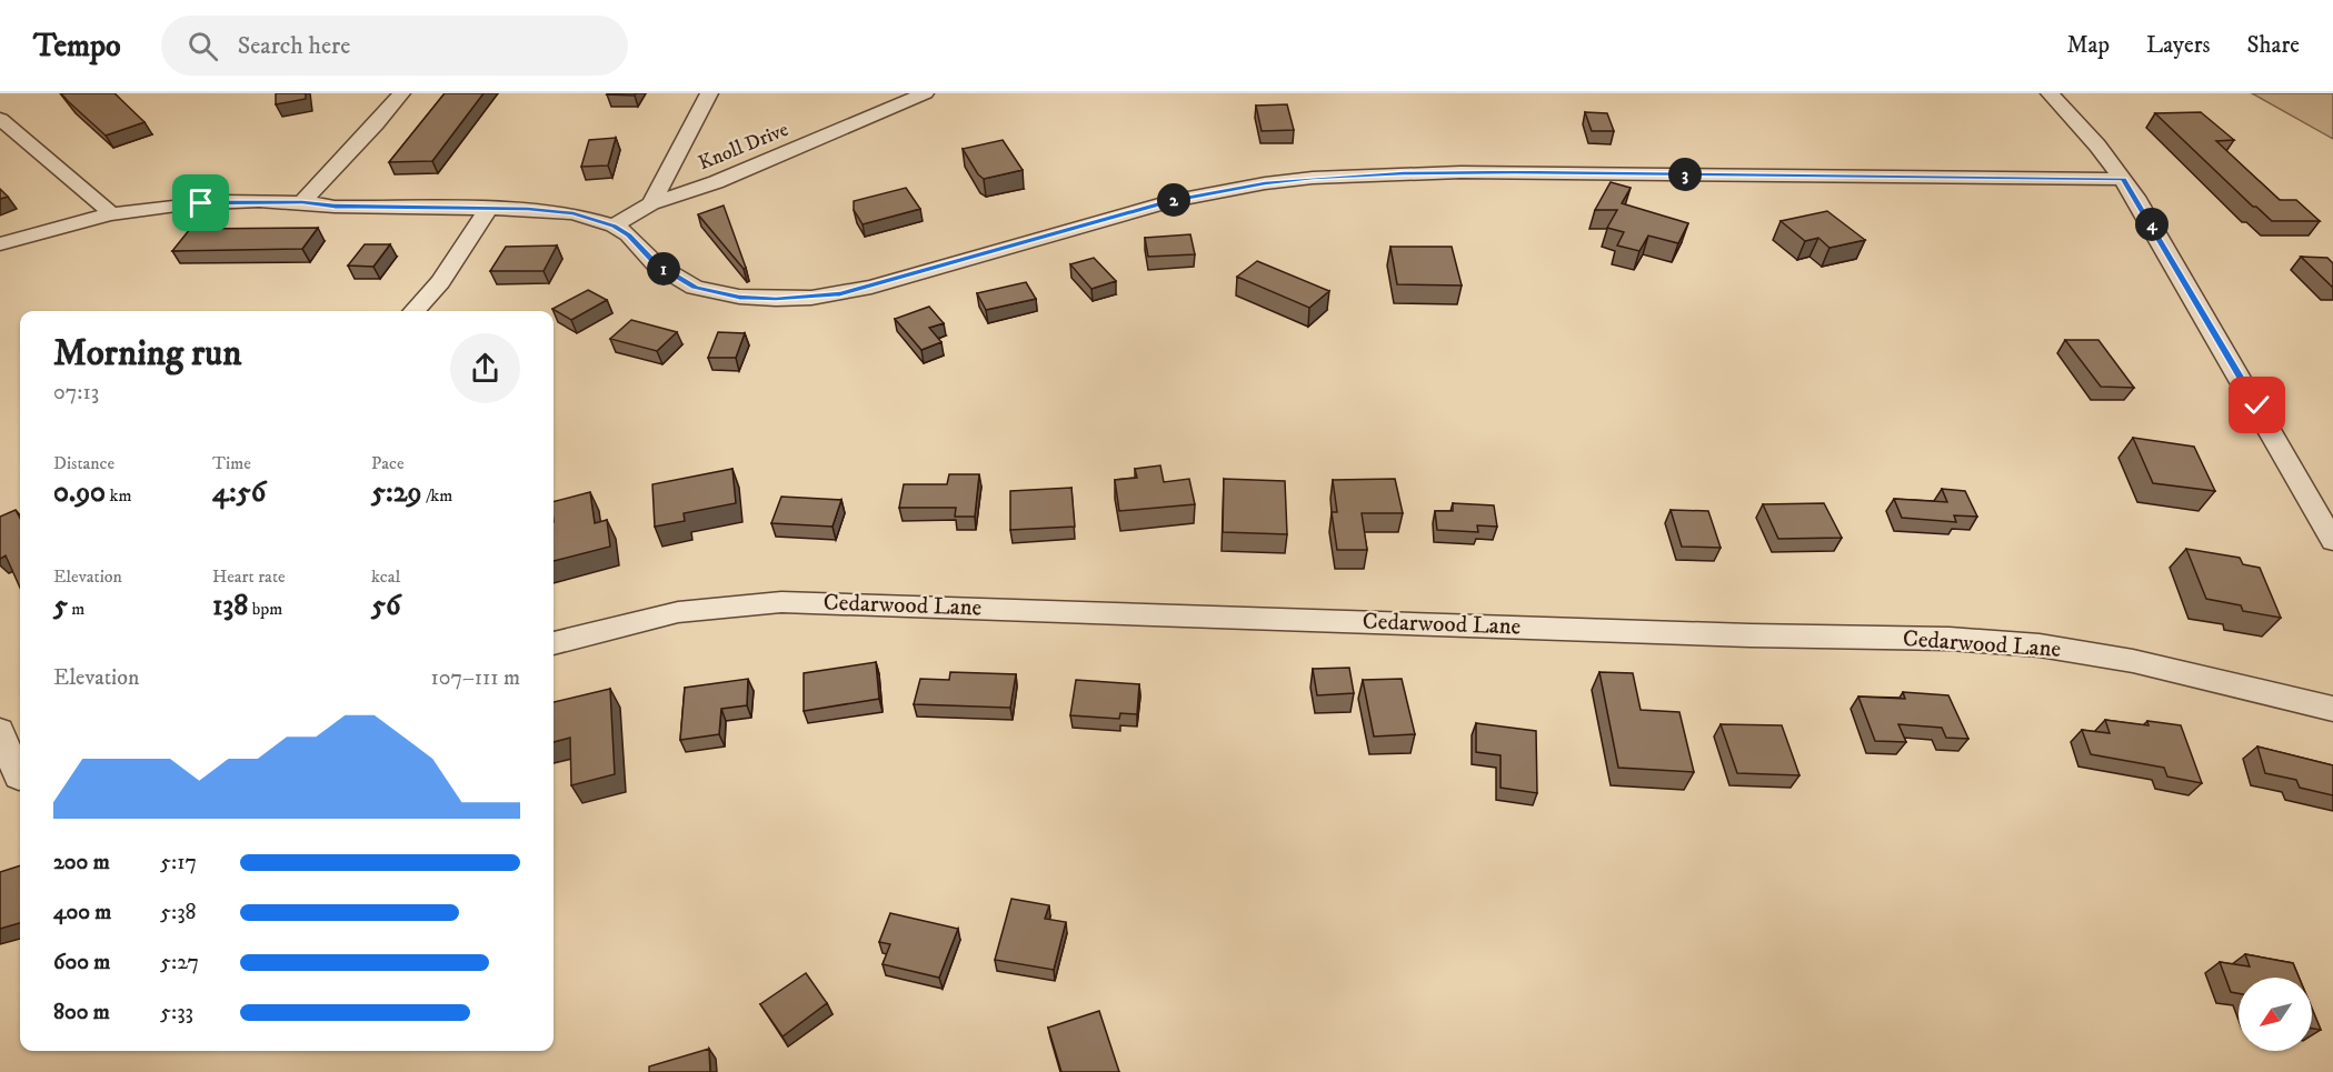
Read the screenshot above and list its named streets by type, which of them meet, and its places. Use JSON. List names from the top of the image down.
{
  "streets": {
    "street": ["Knoll Drive", "Cedarwood Lane"]
  },
  "north": "bottom left",
  "page": {
    "header": "Tempo",
    "search": "Search here",
    "nav": ["Map", "Layers", "Share"],
    "pins": [
      "3",
      "2",
      "4",
      "1"
    ],
    "heading": ["Morning run", "07:13"],
    "stats": [
      ["Distance", "0.90 km"],
      ["Time", "4:56"],
      ["Pace", "5:29 /km"],
      ["Elevation", "5 m"],
      ["Heart rate", "138 bpm"],
      ["kcal", "56"]
    ],
    "chart": ["Elevation", "107–111 m"],
    "list": [
      {
        "name": "200 m",
        "note": "5:17"
      },
      {
        "name": "400 m",
        "note": "5:38"
      },
      {
        "name": "600 m",
        "note": "5:27"
      },
      {
        "name": "800 m",
        "note": "5:33"
      }
    ]
  }
}
